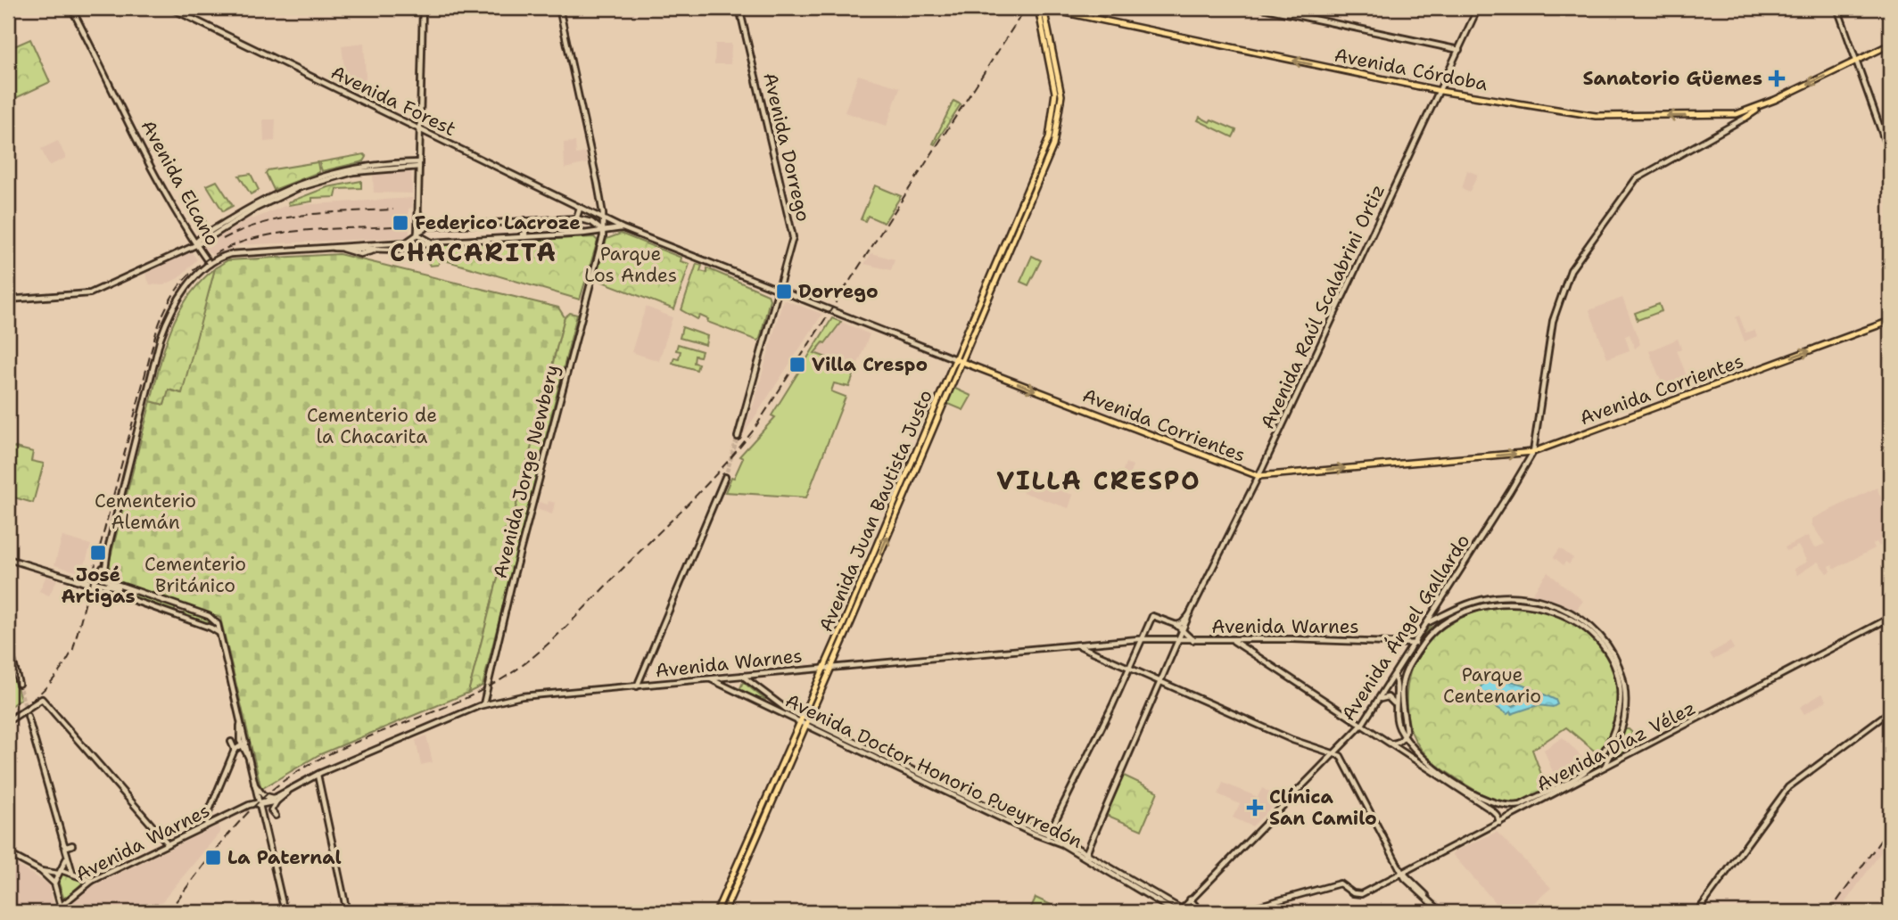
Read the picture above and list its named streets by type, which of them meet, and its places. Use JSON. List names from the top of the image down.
{
  "streets": {
    "main road": [
      "Avenida Córdoba",
      "Avenida Forest",
      "Avenida Dorrego",
      "Avenida Elcano",
      "Avenida Raúl Scalabrini Ortiz",
      "Avenida Corrientes",
      "Avenida Jorge Newbery",
      "Avenida Juan Bautista Justo",
      "Avenida Warnes",
      "Avenida Ángel Gallardo",
      "Avenida Díaz Vélez",
      "Avenida Doctor Honorio Pueyrredón"
    ]
  },
  "crossings": [
    ["Avenida Córdoba", "Avenida Raúl Scalabrini Ortiz"],
    ["Avenida Córdoba", "Avenida Juan Bautista Justo"],
    ["Avenida Forest", "Avenida Corrientes"],
    ["Avenida Forest", "Avenida Jorge Newbery"],
    ["Avenida Dorrego", "Avenida Corrientes"],
    ["Avenida Raúl Scalabrini Ortiz", "Avenida Corrientes"],
    ["Avenida Raúl Scalabrini Ortiz", "Avenida Warnes"],
    ["Avenida Raúl Scalabrini Ortiz", "Avenida Doctor Honorio Pueyrredón"],
    ["Avenida Corrientes", "Avenida Jorge Newbery"],
    ["Avenida Corrientes", "Avenida Juan Bautista Justo"],
    ["Avenida Corrientes", "Avenida Ángel Gallardo"],
    ["Avenida Jorge Newbery", "Avenida Warnes"],
    ["Avenida Juan Bautista Justo", "Avenida Warnes"],
    ["Avenida Juan Bautista Justo", "Avenida Doctor Honorio Pueyrredón"],
    ["Avenida Warnes", "Avenida Ángel Gallardo"],
    ["Avenida Warnes", "Avenida Doctor Honorio Pueyrredón"],
    ["Avenida Ángel Gallardo", "Avenida Doctor Honorio Pueyrredón"]
  ],
  "one_way": ["Avenida Córdoba", "Avenida Corrientes"],
  "districts": ["CHACARITA", "VILLA CRESPO"],
  "parks": [
    "Parque Los Andes",
    "Cementerio de la Chacarita",
    "Cementerio Alemán",
    "Cementerio Británico",
    "Parque Centenario"
  ],
  "places": {
    "health": ["Sanatorio Güemes", "Clínica San Camilo"],
    "transit": [
      "Federico Lacroze",
      "Dorrego",
      "Villa Crespo",
      "José Artigas",
      "La Paternal"
    ]
  }
}
